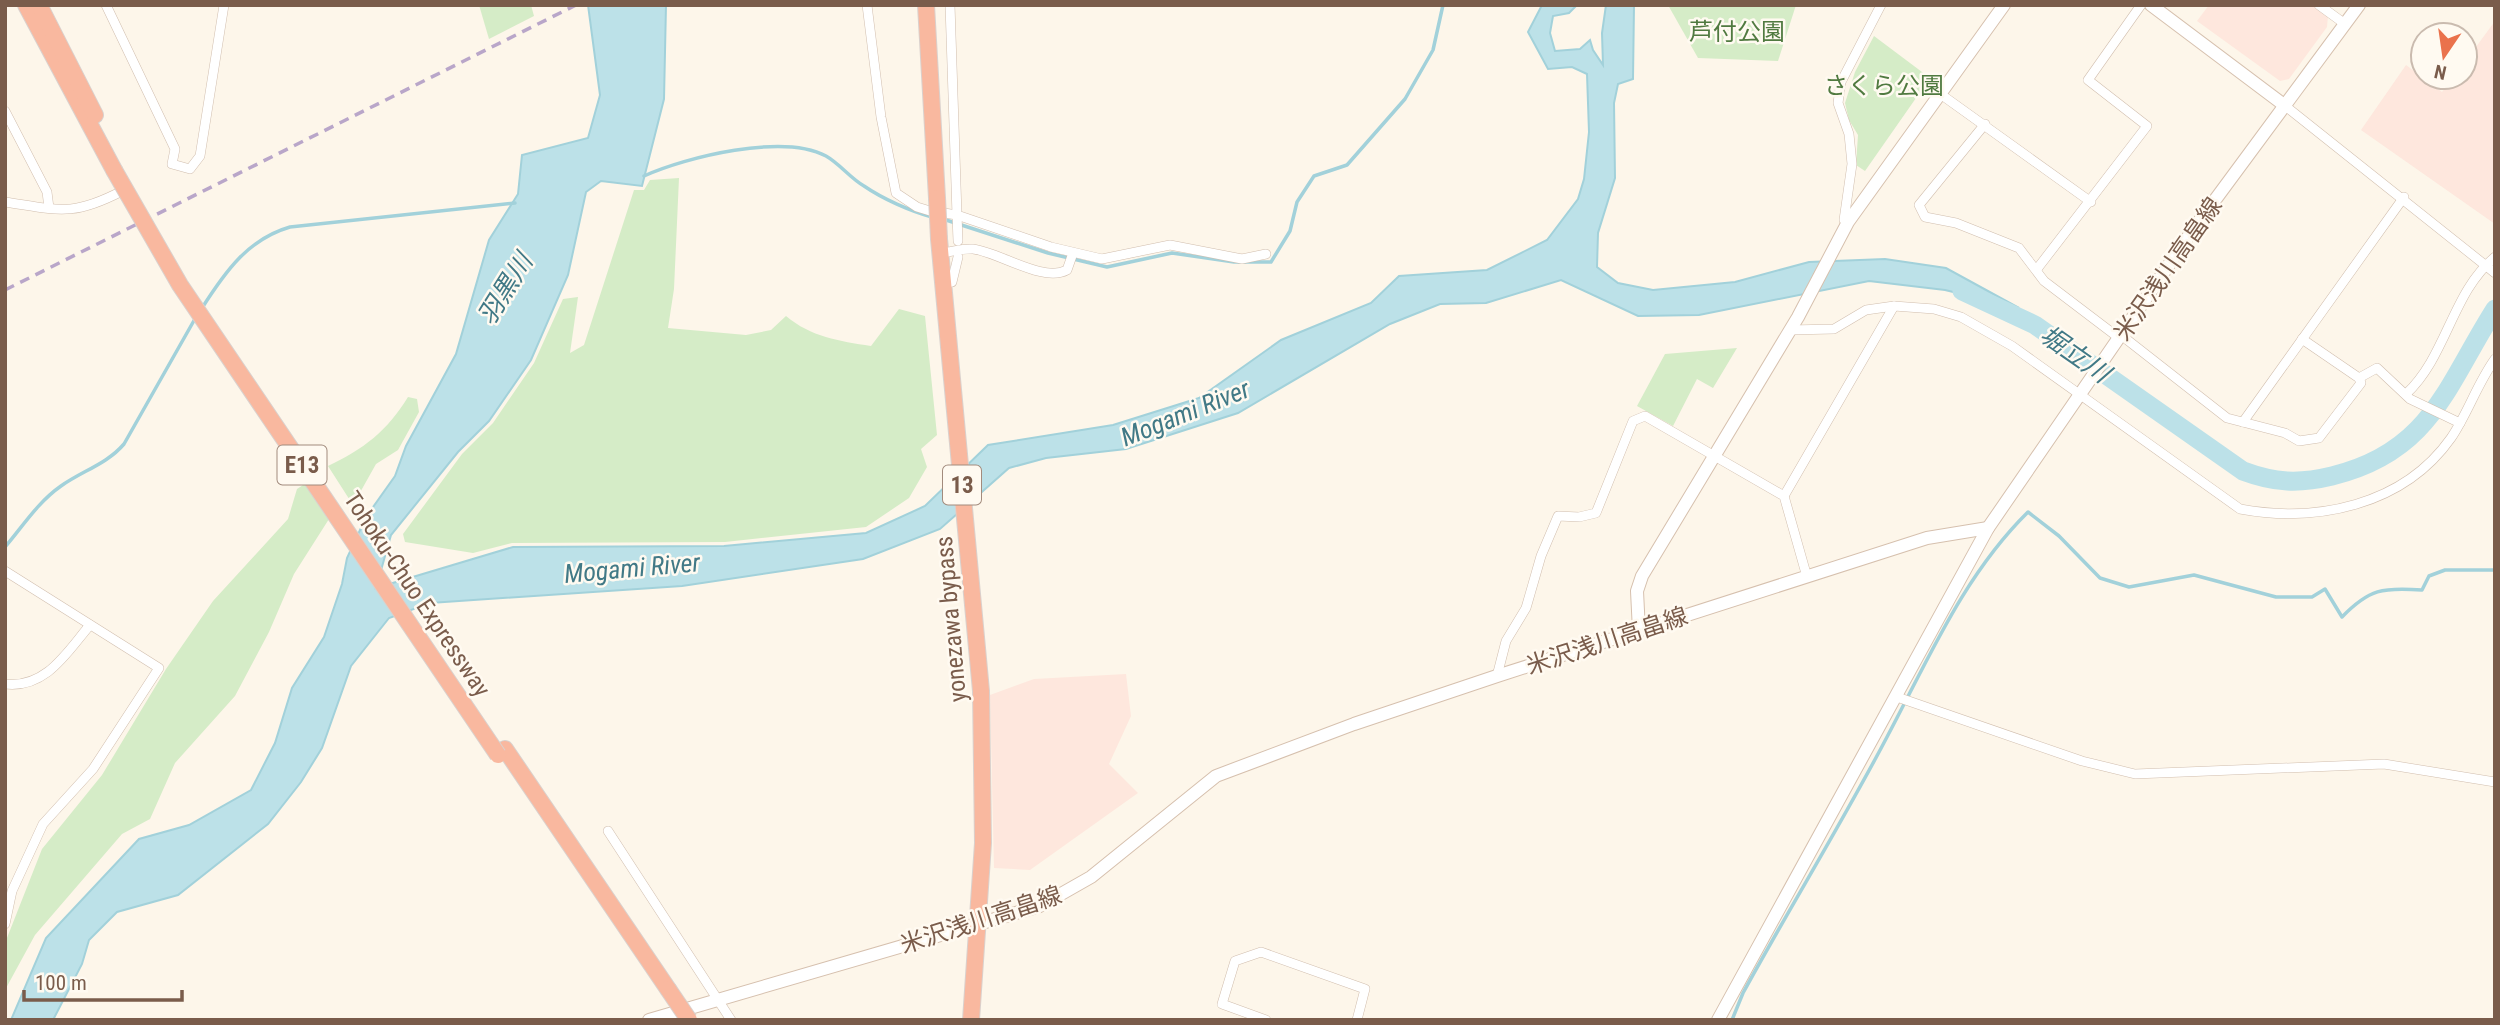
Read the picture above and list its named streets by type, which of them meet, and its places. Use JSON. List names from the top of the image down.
{
  "streets": {
    "highway": [
      "E13",
      "13",
      "Tohoku-Chuo Expressway",
      "yonezawa bypass"
    ],
    "main road": ["米沢浅川高畠線"]
  },
  "crossings": [
    ["米沢浅川高畠線", "yonezawa bypass"]
  ],
  "water": ["羽黒川", "堀立川", "Mogami River"],
  "parks": ["芦付公園", "さくら公園"],
  "scale_bar": "100 m",
  "north": "bottom"
}
